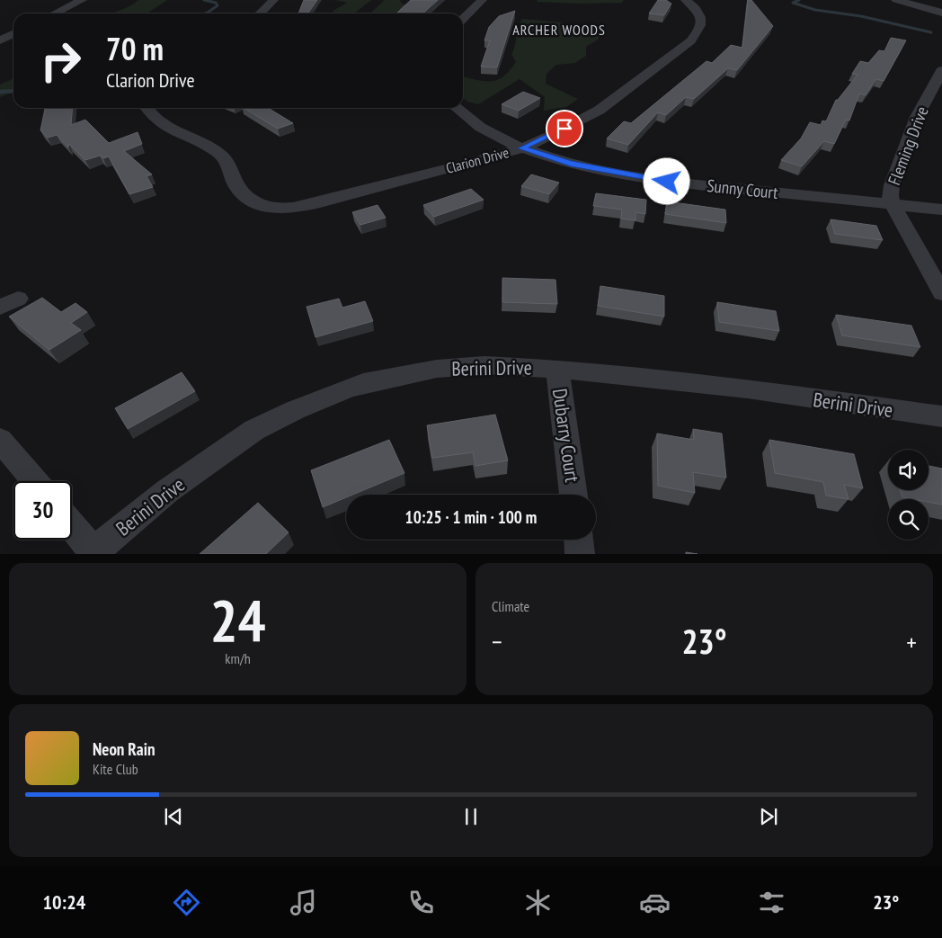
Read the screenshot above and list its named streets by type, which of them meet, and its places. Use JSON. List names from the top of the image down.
{
  "streets": {
    "street": [
      "Fleming Drive",
      "Clarion Drive",
      "Sunny Court",
      "Berini Drive",
      "Dubarry Court"
    ]
  },
  "crossings": [
    ["Fleming Drive", "Sunny Court"],
    ["Clarion Drive", "Sunny Court"],
    ["Berini Drive", "Dubarry Court"]
  ],
  "districts": ["ARCHER WOODS"],
  "page": {
    "turn": ["70 m", "Clarion Drive"],
    "limit": "30",
    "trip": "10:25 · 1 min · 100 m",
    "tile": [
      ["24", "km/h"],
      "Climate"
    ],
    "heat": ["−", "23°", "+"],
    "song": ["Neon Rain", "Kite Club"],
    "tabs": ["10:24", "23°"]
  }
}
